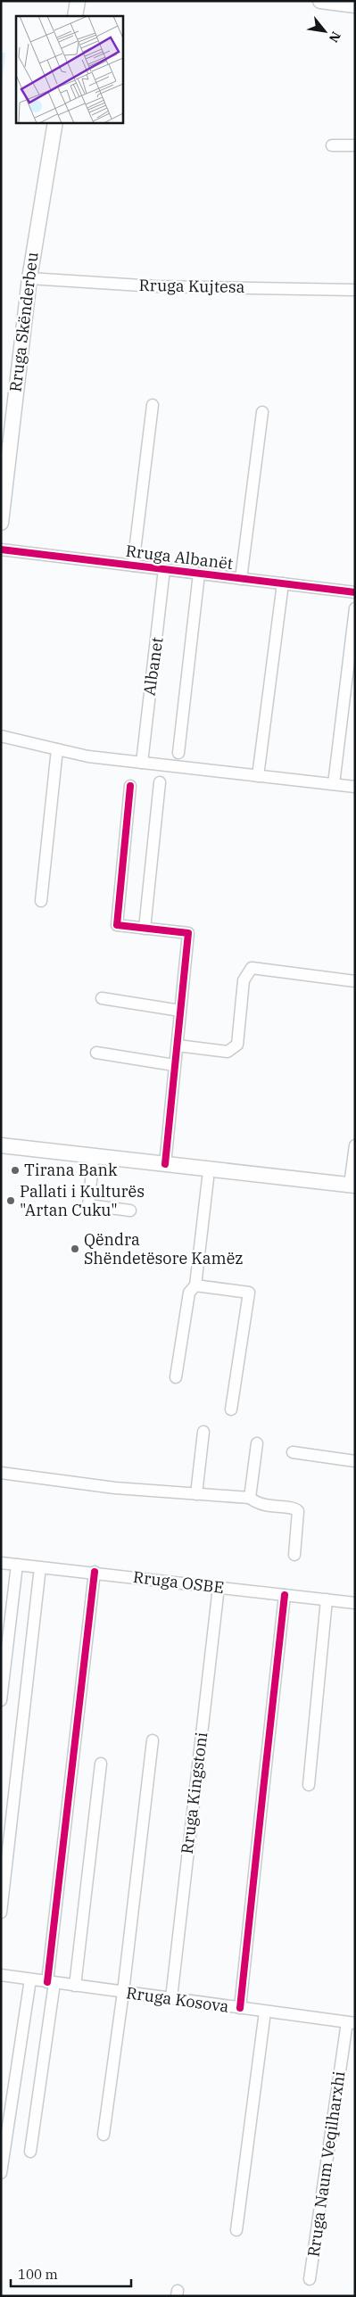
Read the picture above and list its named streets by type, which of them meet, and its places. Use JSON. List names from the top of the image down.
{
  "streets": {
    "main road": ["Rruga Skënderbeu"],
    "street": [
      "Rruga Kujtesa",
      "Rruga Albanët",
      "Albanet",
      "Rruga OSBE",
      "Rruga Kingstoni",
      "Rruga Kosova",
      "Rruga Naum Veqilharxhi"
    ]
  },
  "crossings": [
    ["Rruga Kujtesa", "Rruga Skënderbeu"],
    ["Rruga Albanët", "Albanet"],
    ["Rruga OSBE", "Rruga Kingstoni"],
    ["Rruga Kingstoni", "Rruga Kosova"],
    ["Rruga Kosova", "Rruga Naum Veqilharxhi"]
  ],
  "places": ["Tirana Bank", "Pallati i Kulturës \"Artan Cuku\"", "Qëndra Shëndetësore Kamëz"],
  "scale_bar": "100 m",
  "north": "bottom right"
}
